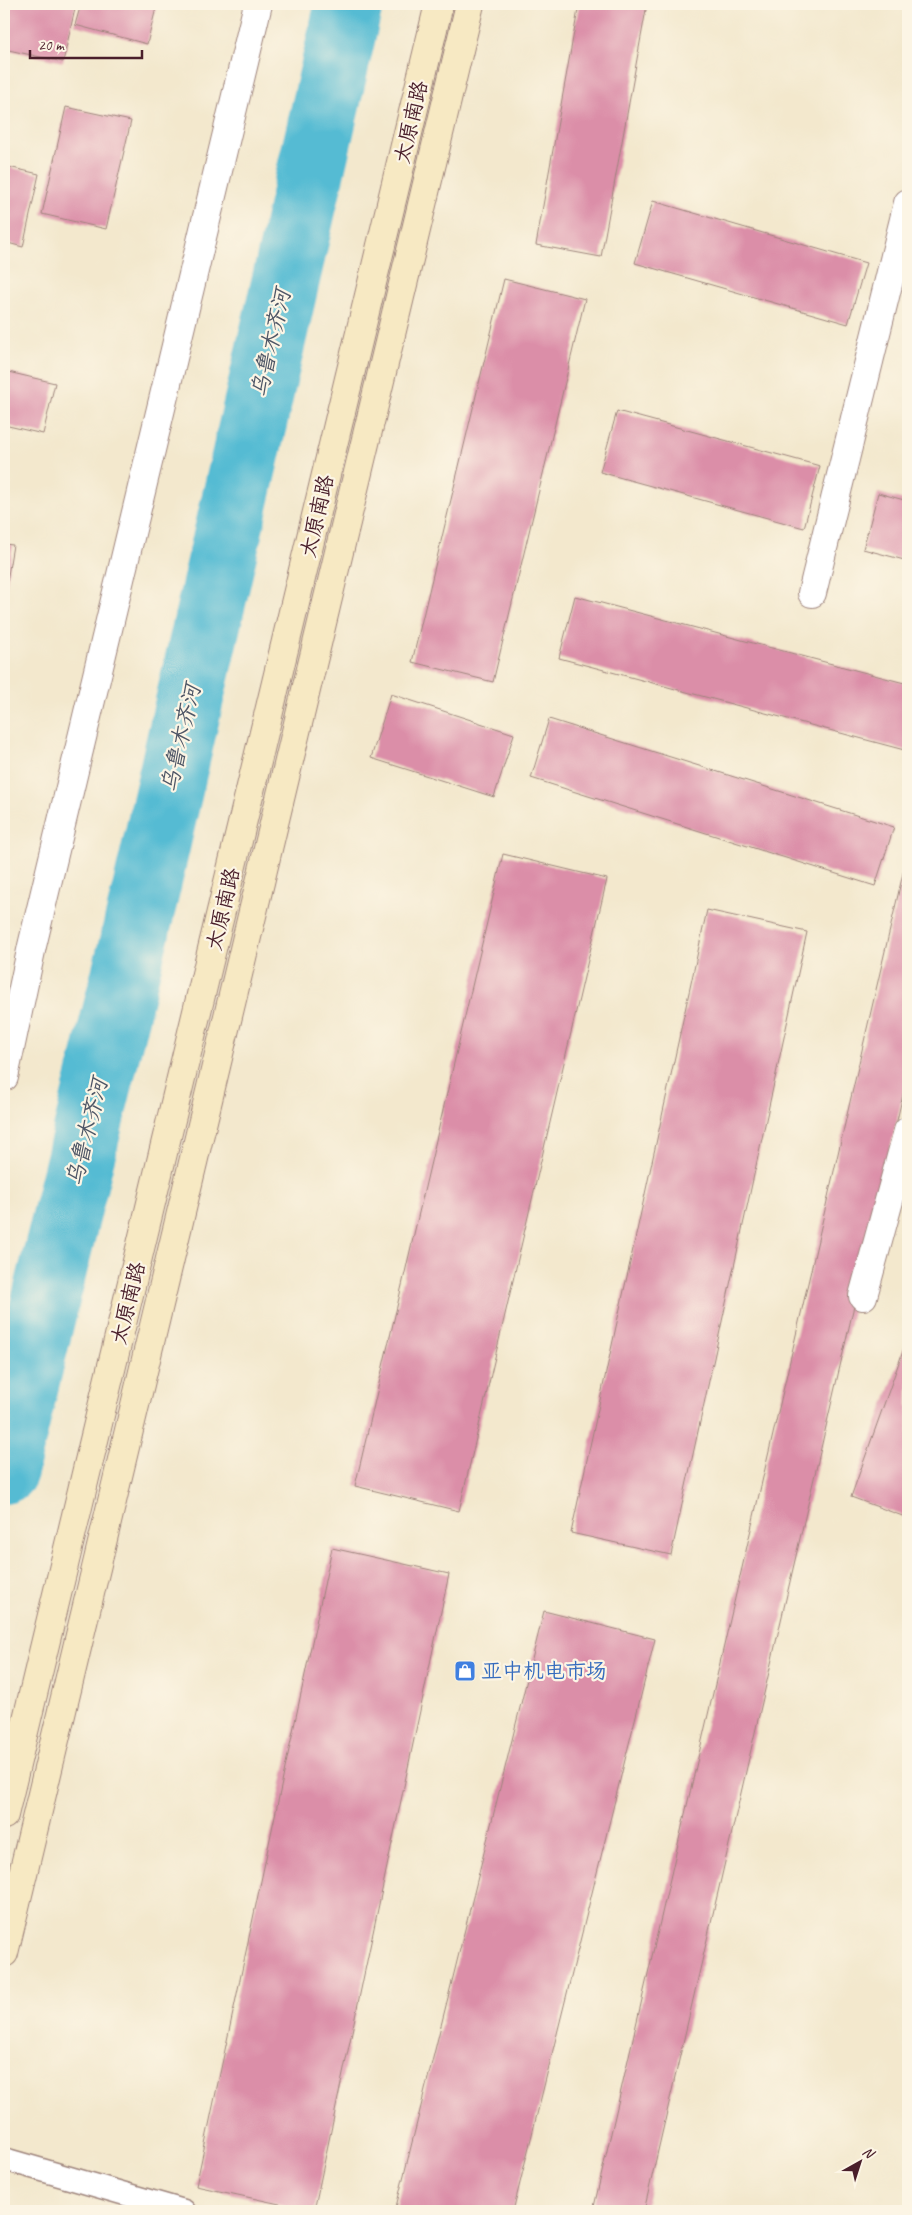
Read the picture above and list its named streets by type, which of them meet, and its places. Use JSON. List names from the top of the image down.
{
  "streets": {
    "main road": ["太原南路"]
  },
  "water": ["乌鲁木齐河"],
  "places": {
    "shop": ["亚中机电市场"]
  },
  "scale_bar": "20 m",
  "north": "top right"
}
